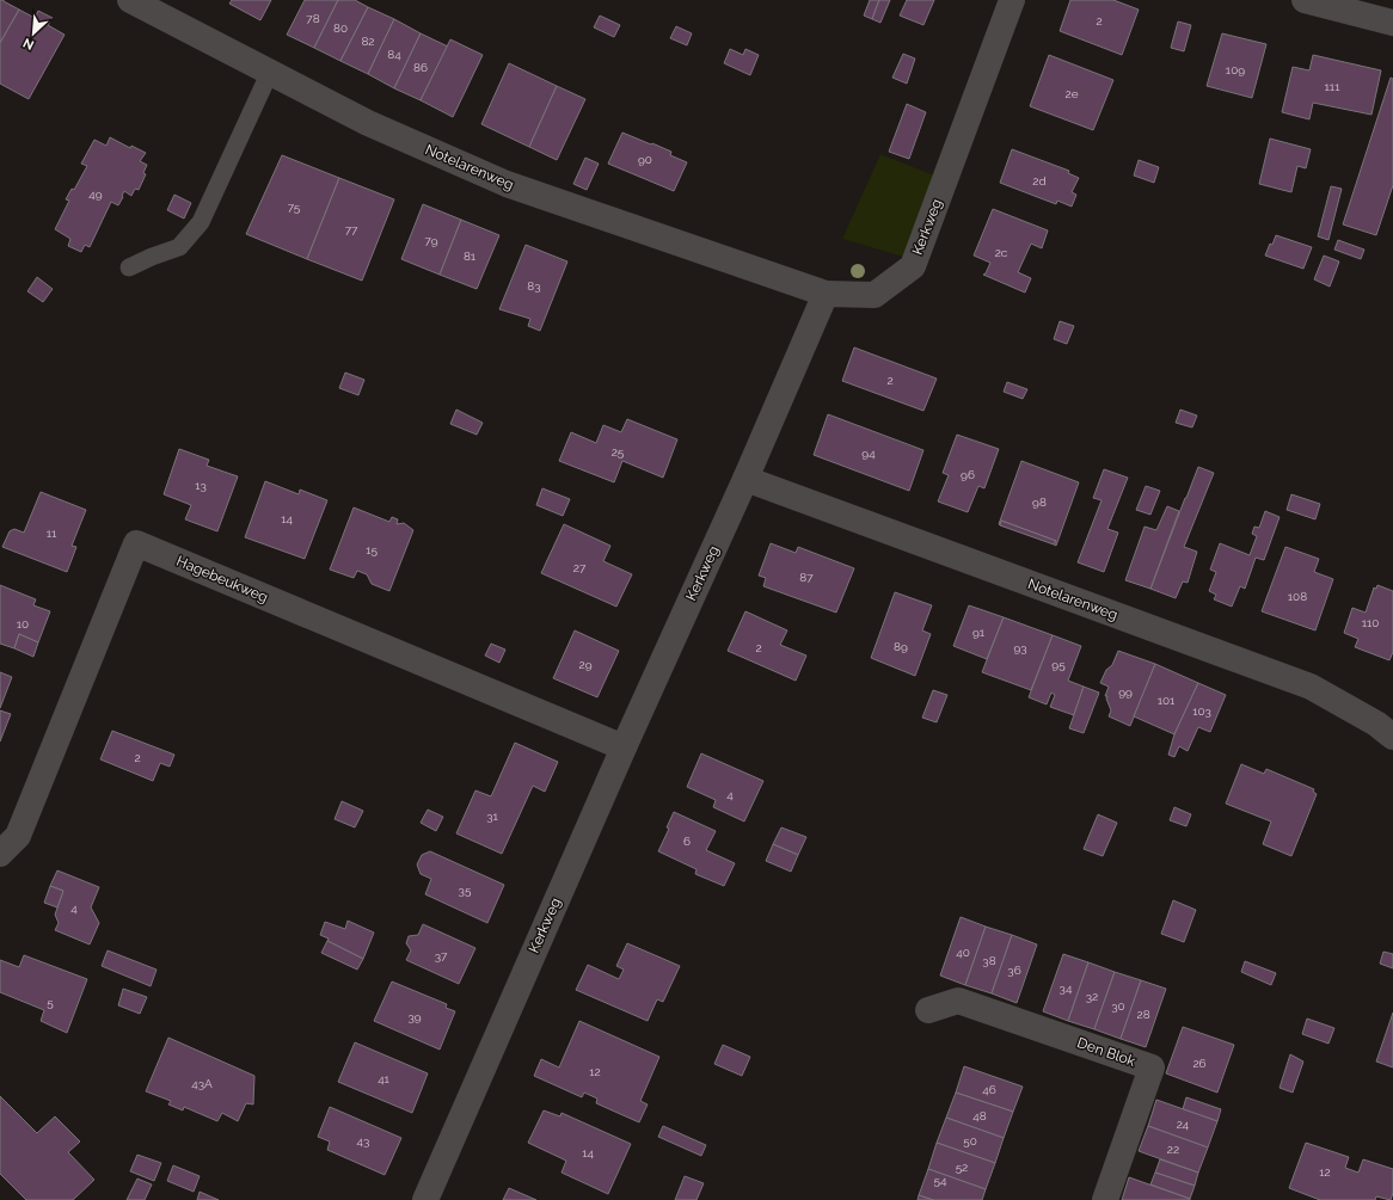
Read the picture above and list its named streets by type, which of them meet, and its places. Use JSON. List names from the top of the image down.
{
  "streets": {
    "street": [
      "Notelarenweg",
      "Kerkweg",
      "Hagebeukweg",
      "Den Blok"
    ]
  },
  "crossings": [
    ["Notelarenweg", "Kerkweg"],
    ["Kerkweg", "Hagebeukweg"]
  ],
  "house_numbers": [
    "78",
    "2",
    "80",
    "82",
    "84",
    "86",
    "109",
    "111",
    "2e",
    "90",
    "2d",
    "49",
    "75",
    "77",
    "79",
    "2c",
    "81",
    "83",
    "2",
    "25",
    "94",
    "96",
    "13",
    "98",
    "14",
    "11",
    "15",
    "27",
    "87",
    "108",
    "110",
    "10",
    "91",
    "89",
    "2",
    "93",
    "29",
    "95",
    "99",
    "101",
    "103",
    "2",
    "4",
    "31",
    "6",
    "35",
    "4",
    "40",
    "37",
    "38",
    "36",
    "34",
    "32",
    "5",
    "30",
    "28",
    "39",
    "26",
    "12",
    "41",
    "43A",
    "46",
    "48",
    "24",
    "43",
    "50",
    "22",
    "14",
    "52",
    "12",
    "54"
  ],
  "north": "bottom left"
}
